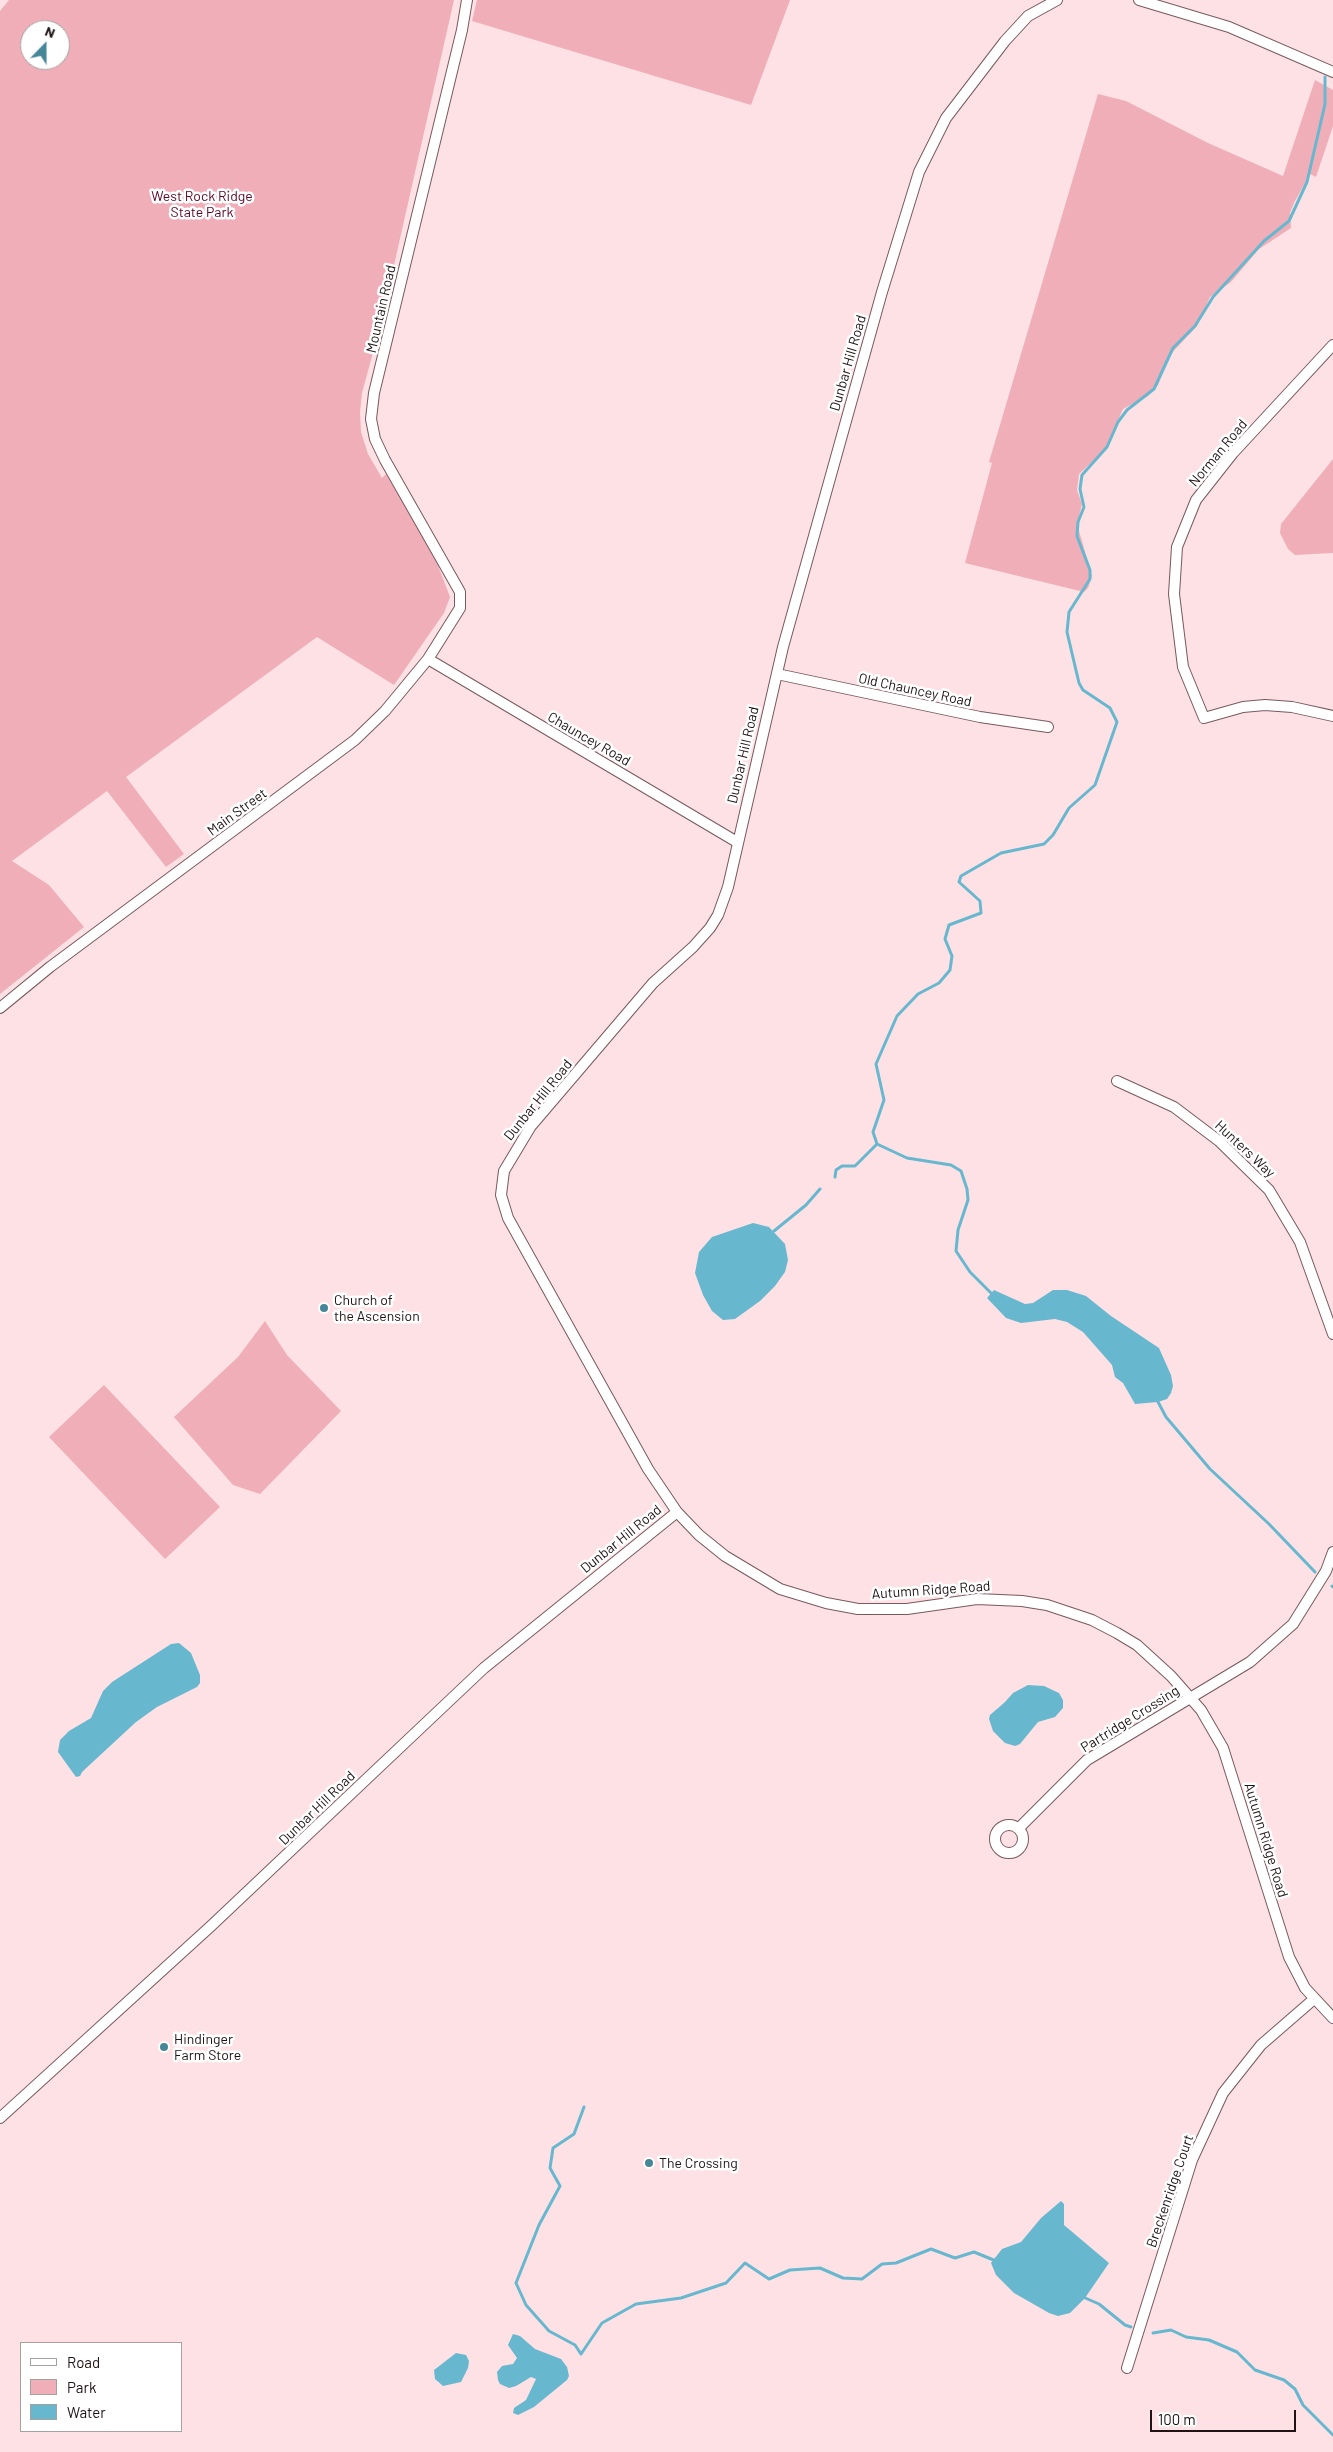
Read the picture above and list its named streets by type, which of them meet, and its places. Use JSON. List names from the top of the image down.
{
  "streets": {
    "street": [
      "Mountain Road",
      "Dunbar Hill Road",
      "Norman Road",
      "Old Chauncey Road",
      "Chauncey Road",
      "Main Street",
      "Hunters Way",
      "Autumn Ridge Road",
      "Partridge Crossing",
      "Breckenridge Court"
    ]
  },
  "crossings": [
    ["Mountain Road", "Main Street"],
    ["Dunbar Hill Road", "Old Chauncey Road"],
    ["Dunbar Hill Road", "Chauncey Road"],
    ["Dunbar Hill Road", "Autumn Ridge Road"],
    ["Chauncey Road", "Main Street"],
    ["Autumn Ridge Road", "Partridge Crossing"],
    ["Autumn Ridge Road", "Breckenridge Court"]
  ],
  "parks": ["West Rock Ridge State Park"],
  "places": ["Church of the Ascension", "Hindinger Farm Store", "The Crossing"],
  "legend": ["Road", "Park", "Water"],
  "scale_bar": "100 m",
  "north": "top"
}
